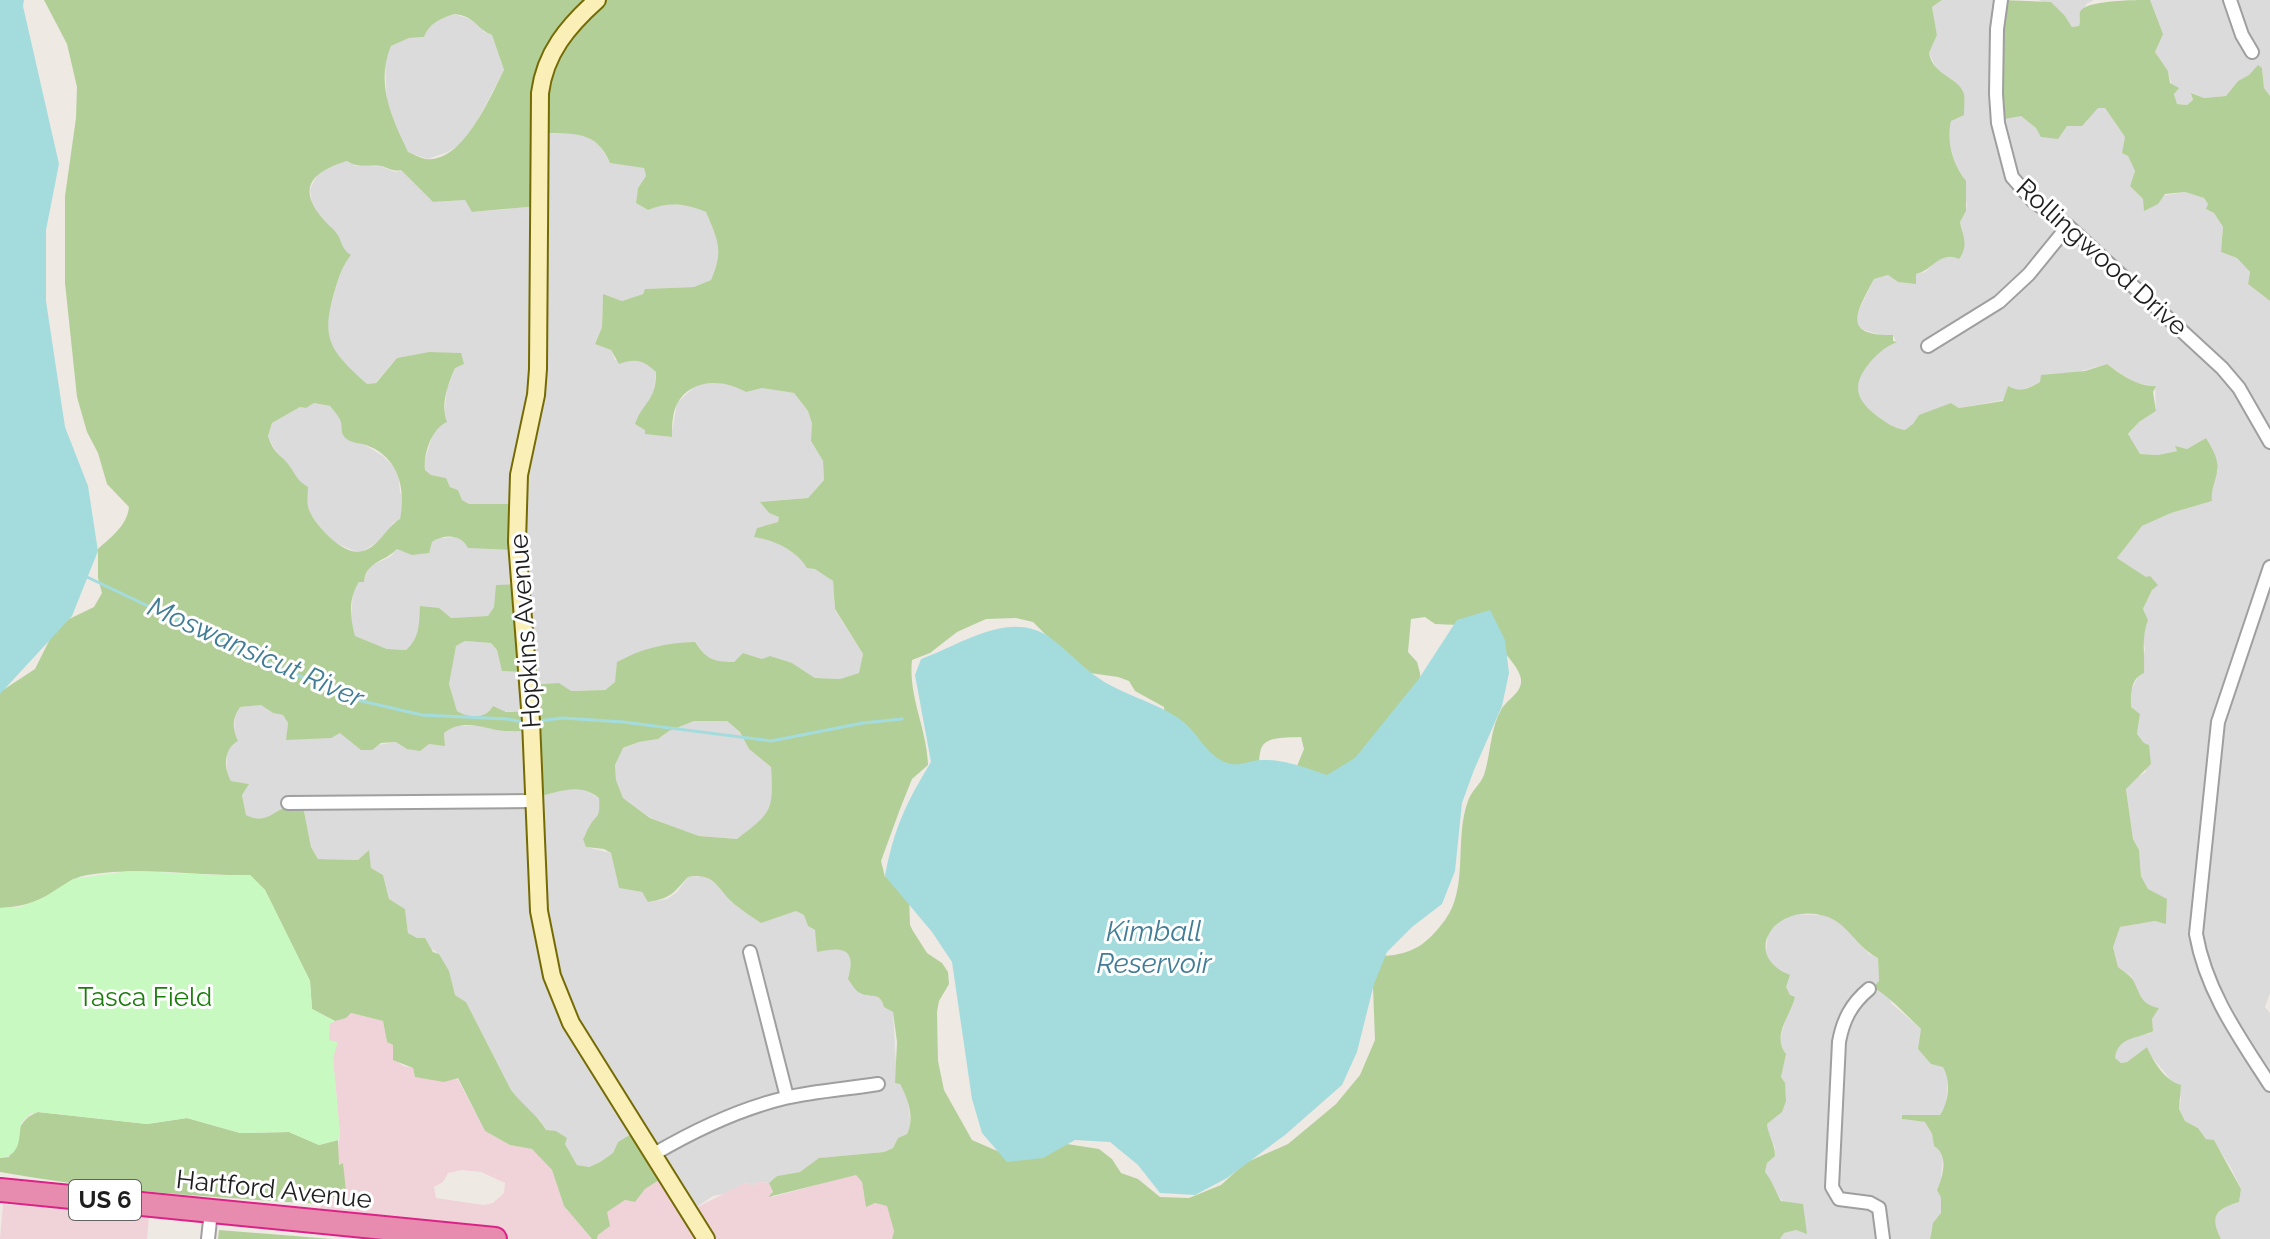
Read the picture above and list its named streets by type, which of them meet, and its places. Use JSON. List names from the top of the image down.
{
  "streets": {
    "highway": ["Hartford Avenue", "US 6"],
    "street": ["Rollingwood Drive", "Hopkins Avenue"]
  },
  "water": ["Moswansicut River", "Kimball Reservoir"],
  "parks": ["Tasca Field"]
}
